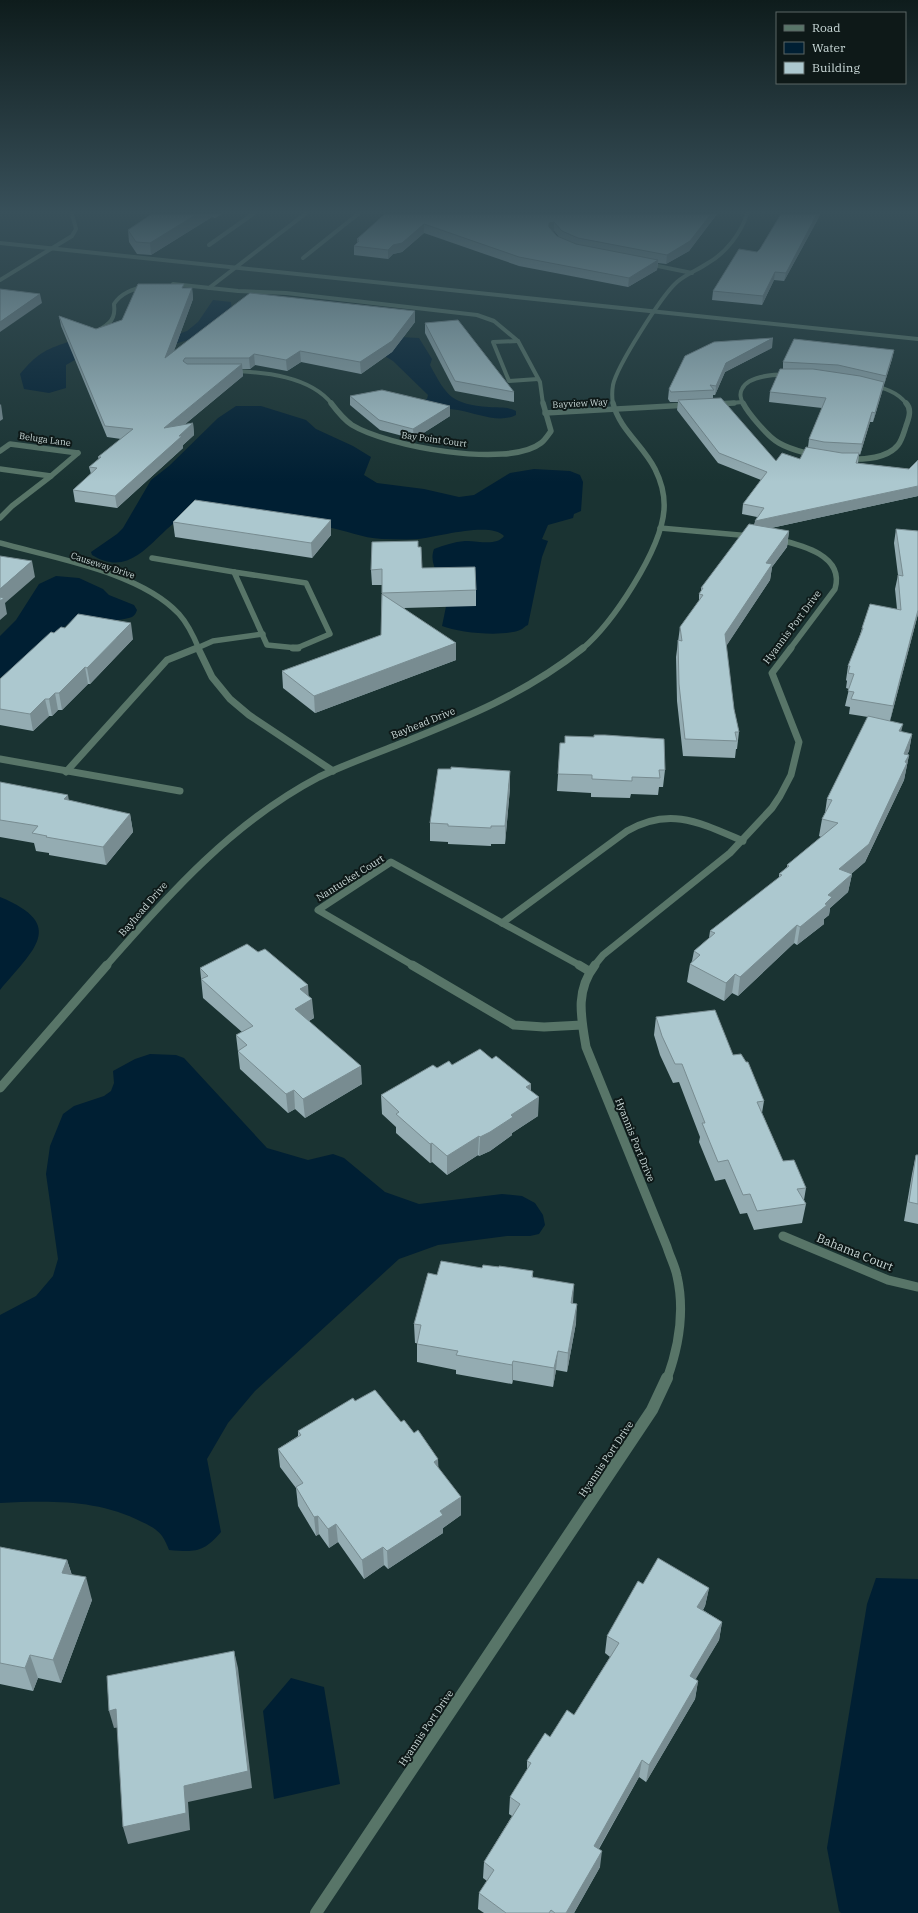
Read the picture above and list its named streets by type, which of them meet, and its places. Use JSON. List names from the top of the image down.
{
  "streets": {
    "street": [
      "Bayview Way",
      "Beluga Lane",
      "Bay Point Court",
      "Causeway Drive",
      "Hyannis Port Drive",
      "Bayhead Drive",
      "Nantucket Court",
      "Bahama Court"
    ]
  },
  "crossings": [
    ["Bayview Way", "Bay Point Court"],
    ["Bayview Way", "Bayhead Drive"],
    ["Causeway Drive", "Bayhead Drive"],
    ["Hyannis Port Drive", "Bayhead Drive"],
    ["Hyannis Port Drive", "Nantucket Court"]
  ],
  "legend": ["Road", "Water", "Building"]
}
